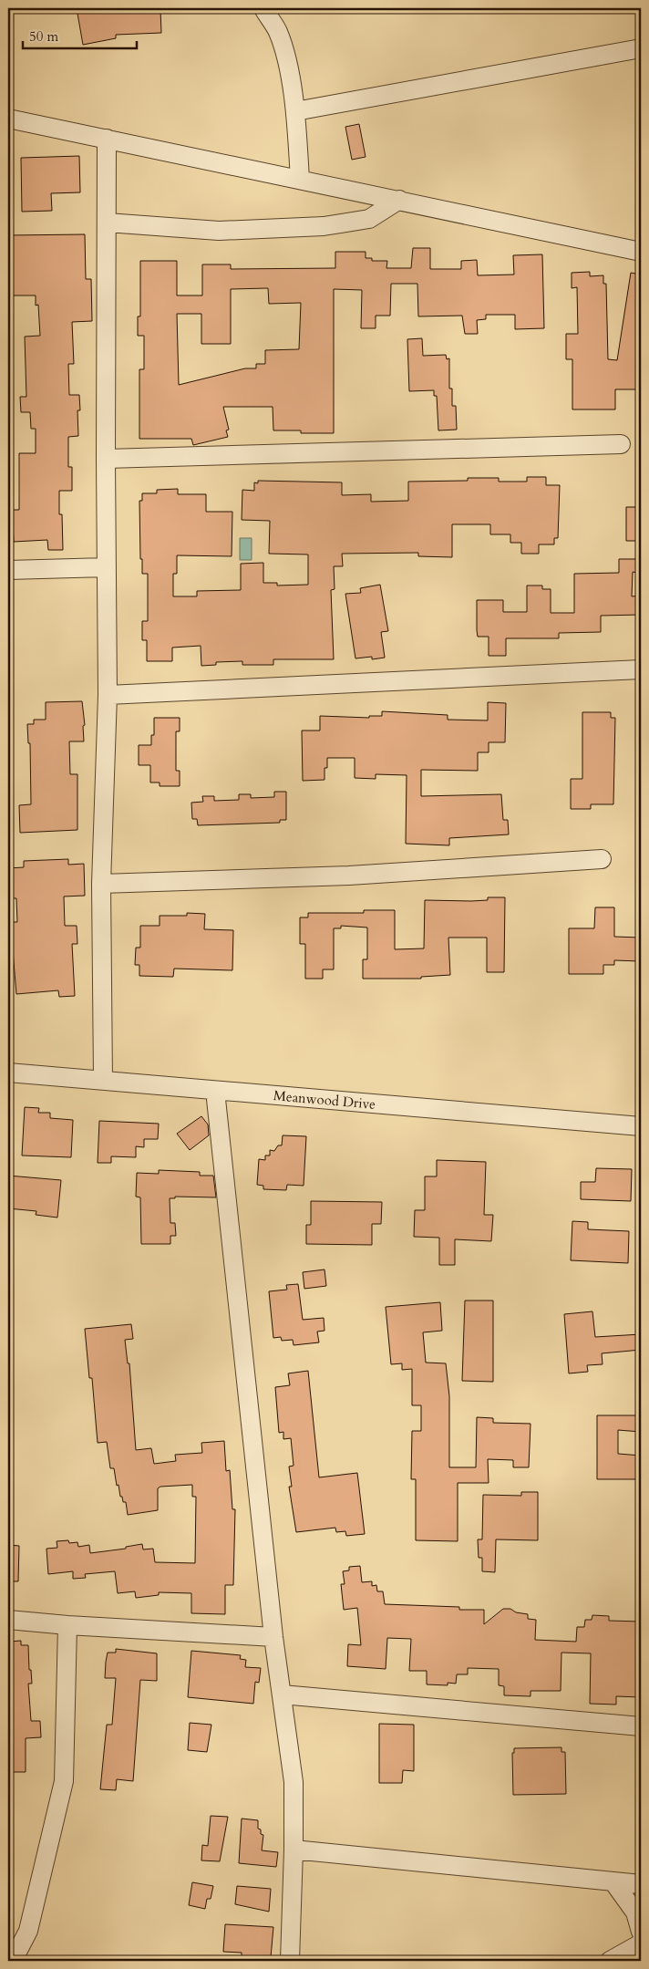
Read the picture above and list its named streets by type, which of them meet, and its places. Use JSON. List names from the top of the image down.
{
  "streets": {
    "street": ["Meanwood Drive"]
  },
  "scale_bar": "50 m"
}
